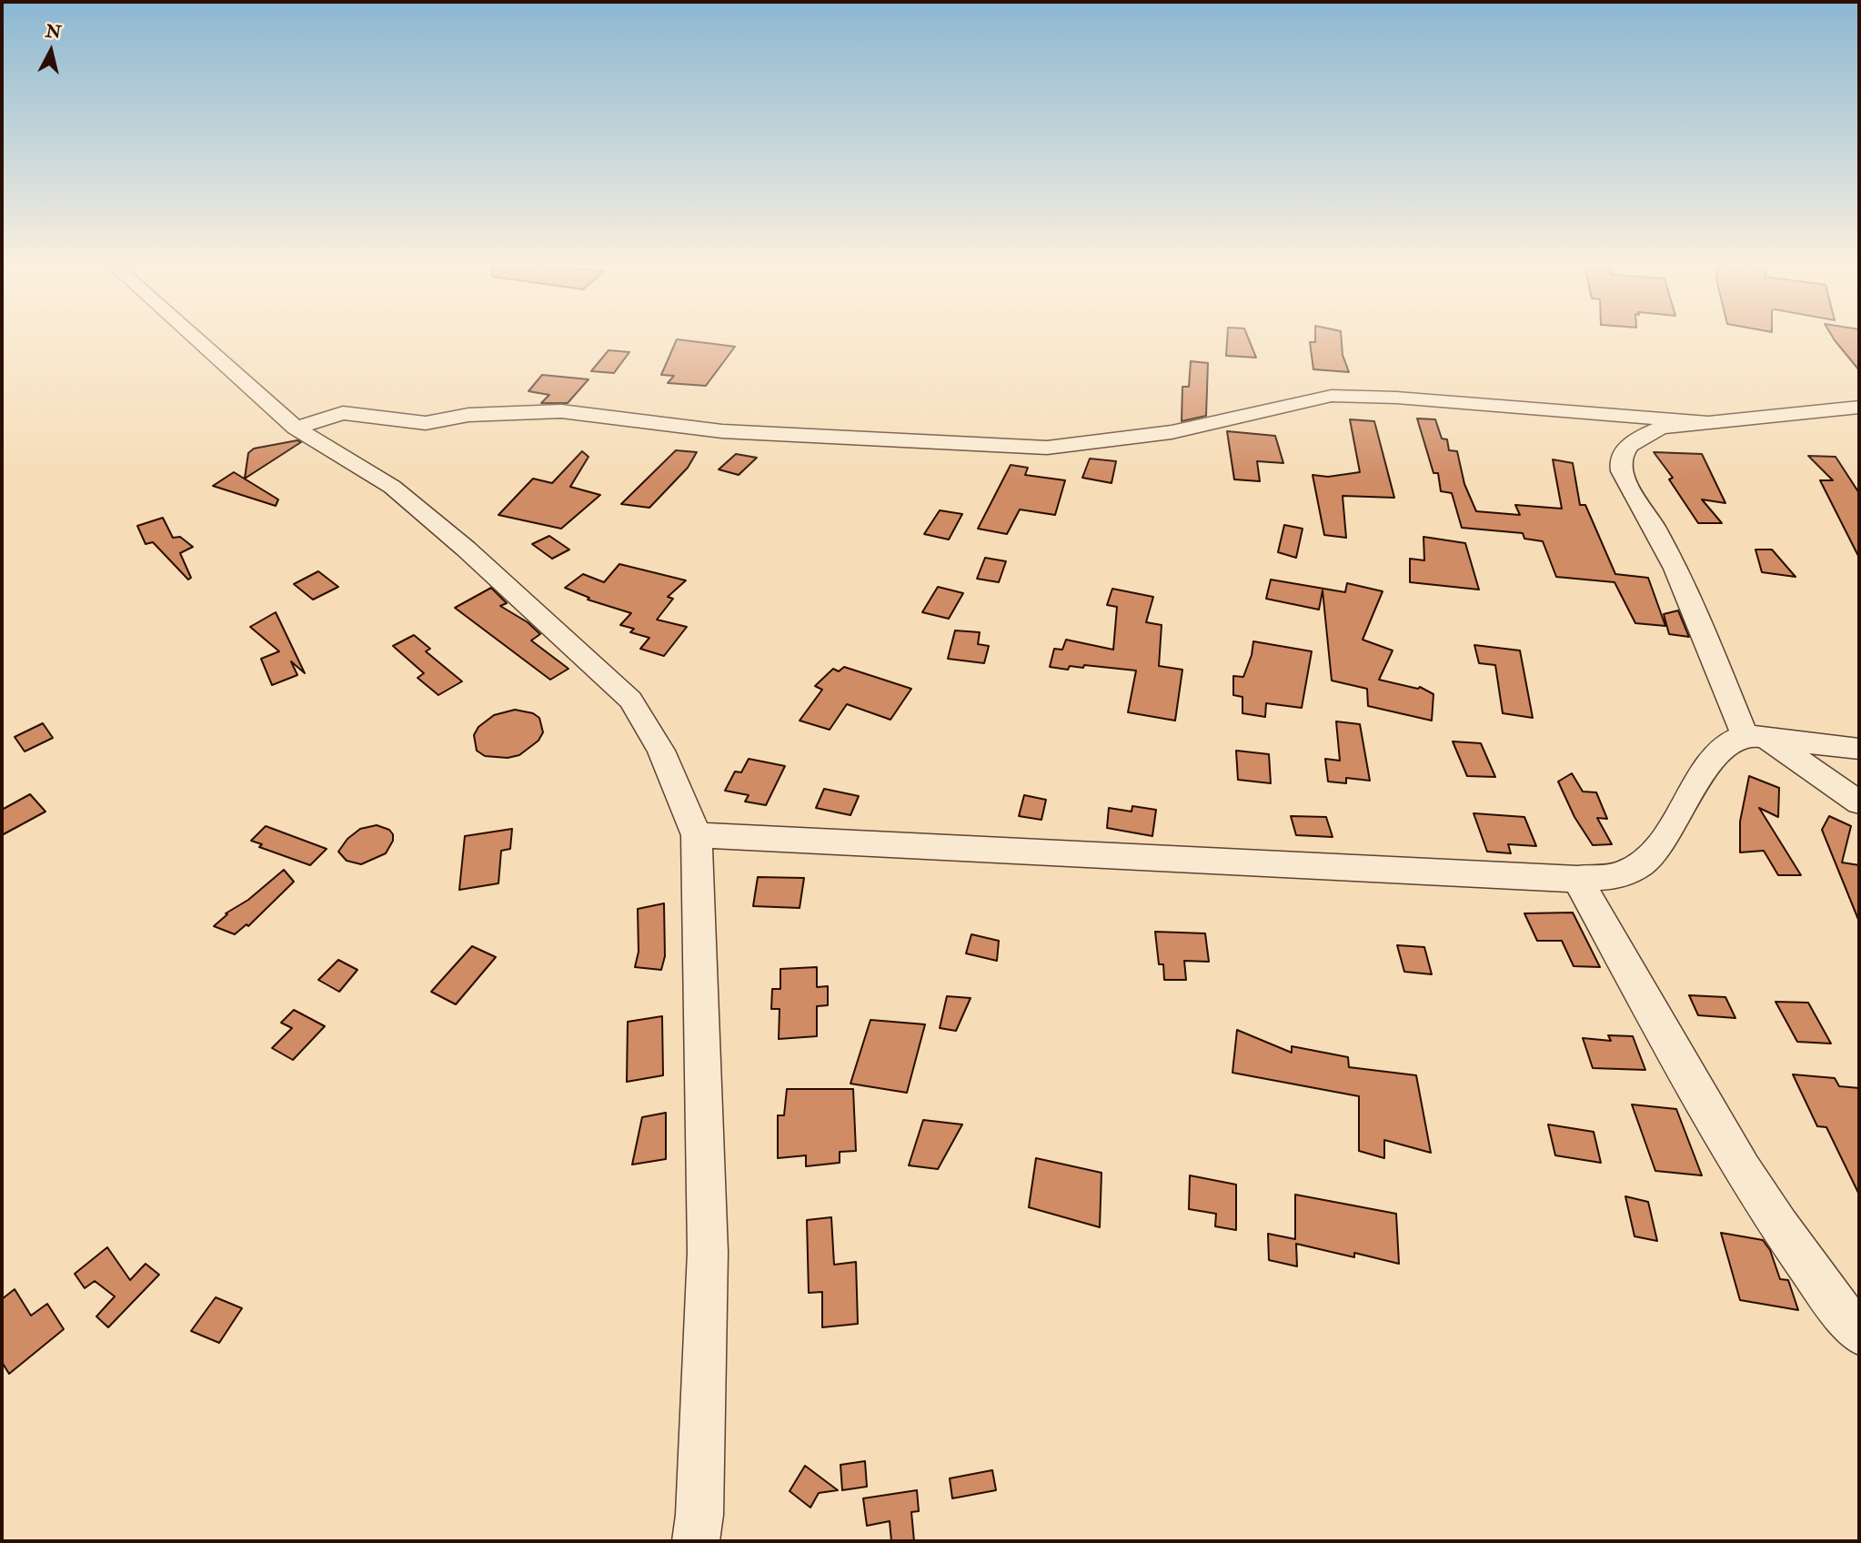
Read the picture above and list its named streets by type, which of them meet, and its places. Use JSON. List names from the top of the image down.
{
  "north": "top"
}
